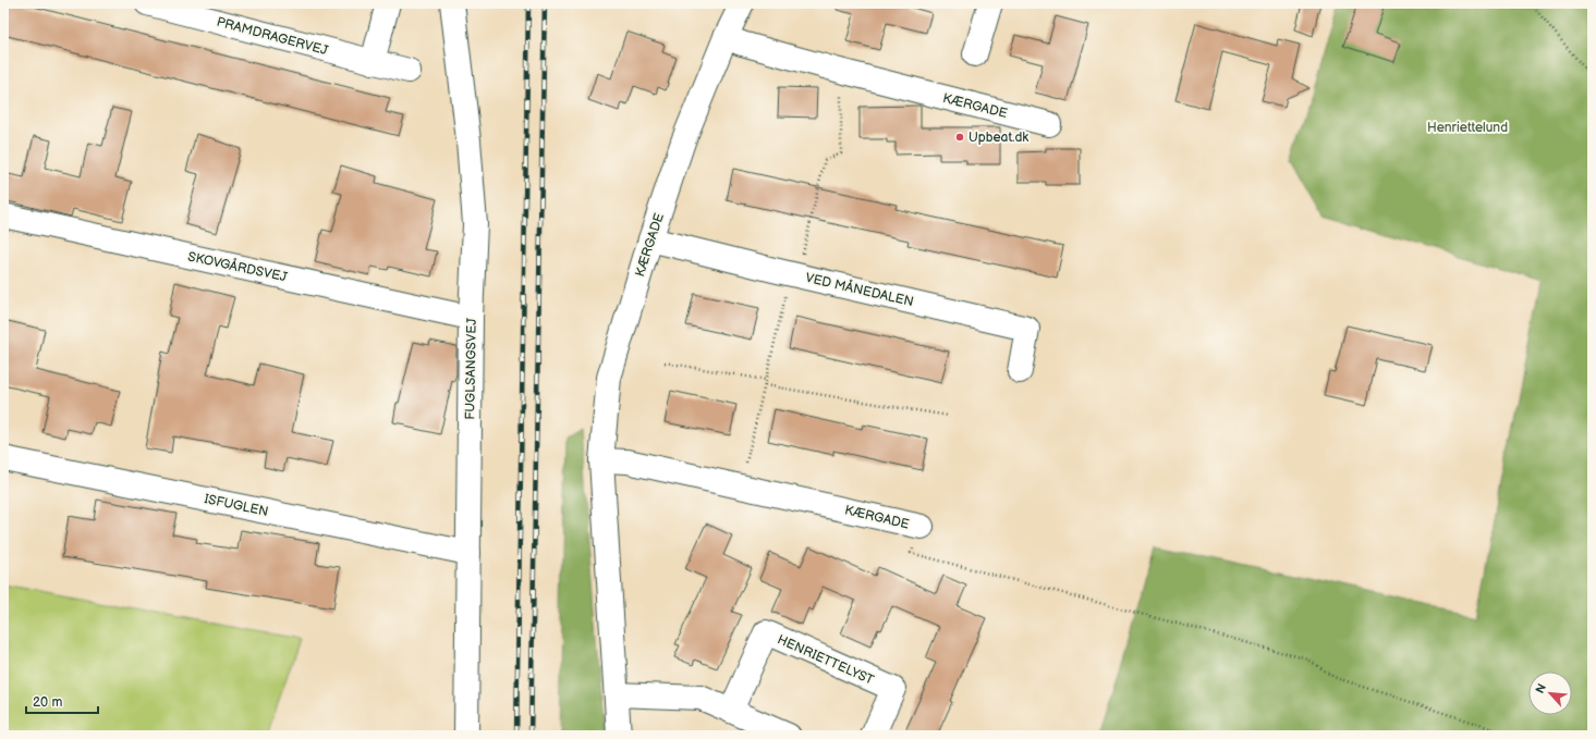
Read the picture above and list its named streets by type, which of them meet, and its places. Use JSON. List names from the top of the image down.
{
  "streets": {
    "street": [
      "PRAMDRAGERVEJ",
      "KÆRGADE",
      "SKOVGÅRDSVEJ",
      "VED MÅNEDALEN",
      "FUGLSANGSVEJ",
      "ISFUGLEN",
      "HENRIETTELYST"
    ]
  },
  "crossings": [
    ["KÆRGADE", "VED MÅNEDALEN"],
    ["SKOVGÅRDSVEJ", "FUGLSANGSVEJ"],
    ["FUGLSANGSVEJ", "ISFUGLEN"]
  ],
  "parks": ["Henriettelund"],
  "places": ["Upbeat.dk"],
  "scale_bar": "20 m",
  "north": "top left"
}
